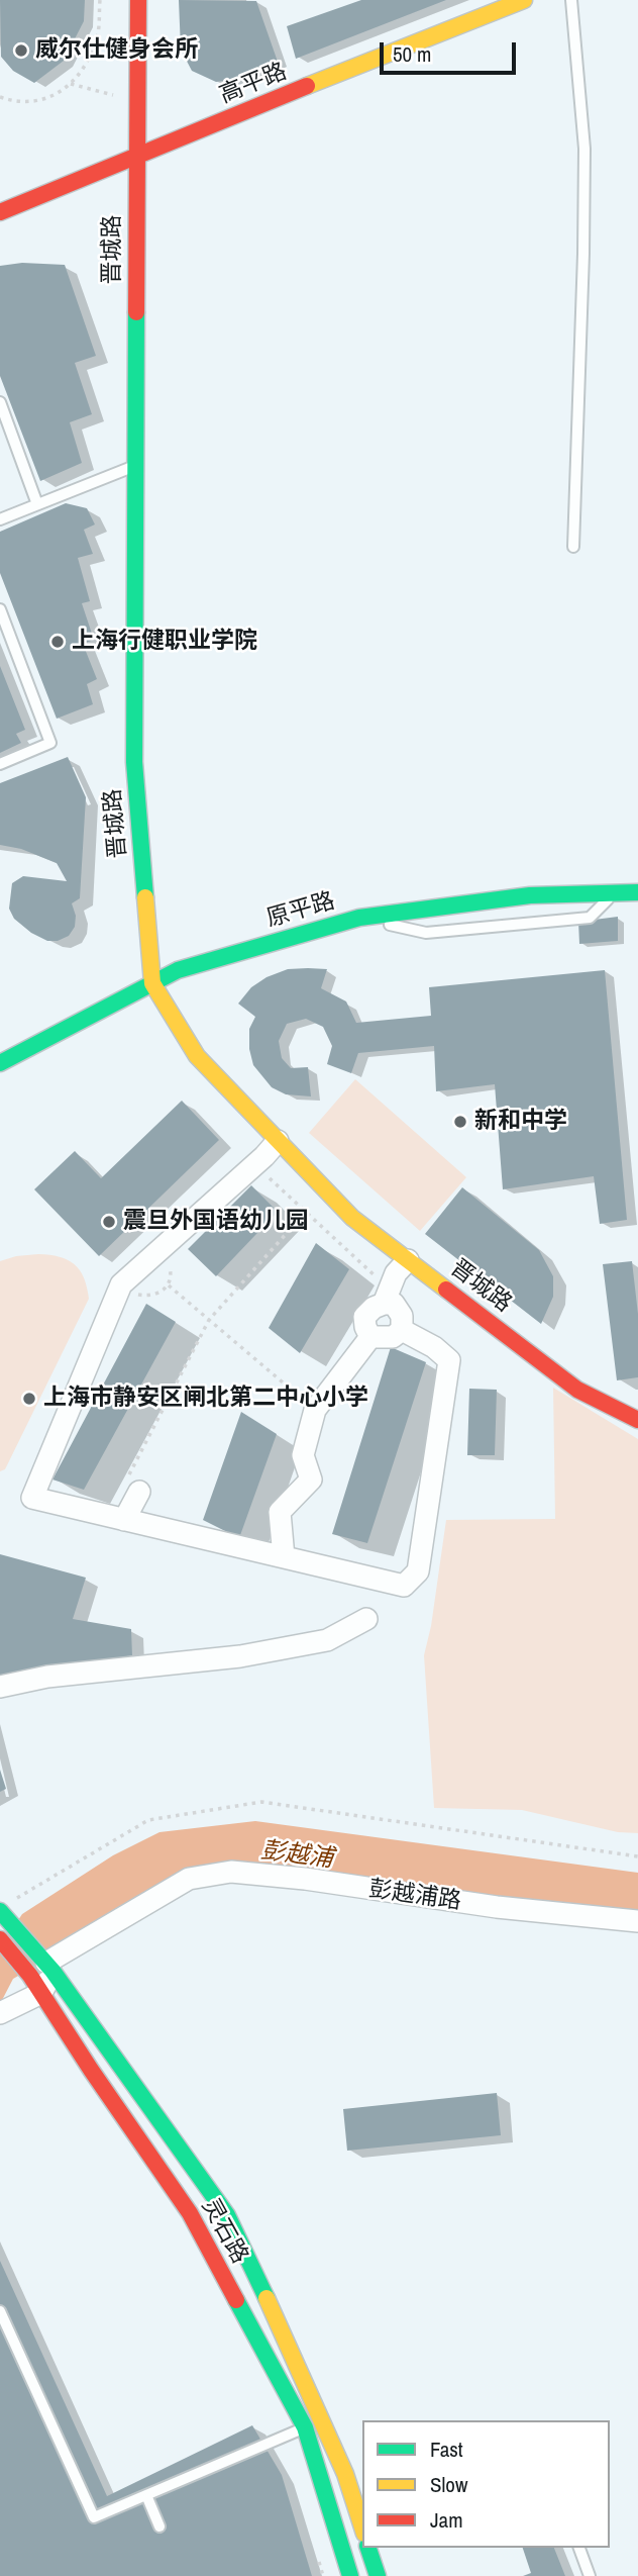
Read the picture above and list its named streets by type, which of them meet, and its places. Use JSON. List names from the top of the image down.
{
  "streets": {
    "street": [
      "高平路",
      "晋城路",
      "原平路",
      "彭越浦路",
      "灵石路"
    ]
  },
  "crossings": [
    ["高平路", "晋城路"],
    ["晋城路", "原平路"],
    ["彭越浦路", "灵石路"]
  ],
  "water": ["彭越浦"],
  "places": [
    "威尔仕健身会所",
    "上海行健职业学院",
    "新和中学",
    "震旦外国语幼儿园",
    "上海市静安区闸北第二中心小学"
  ],
  "legend": ["Fast", "Slow", "Jam"],
  "scale_bar": "50 m"
}
